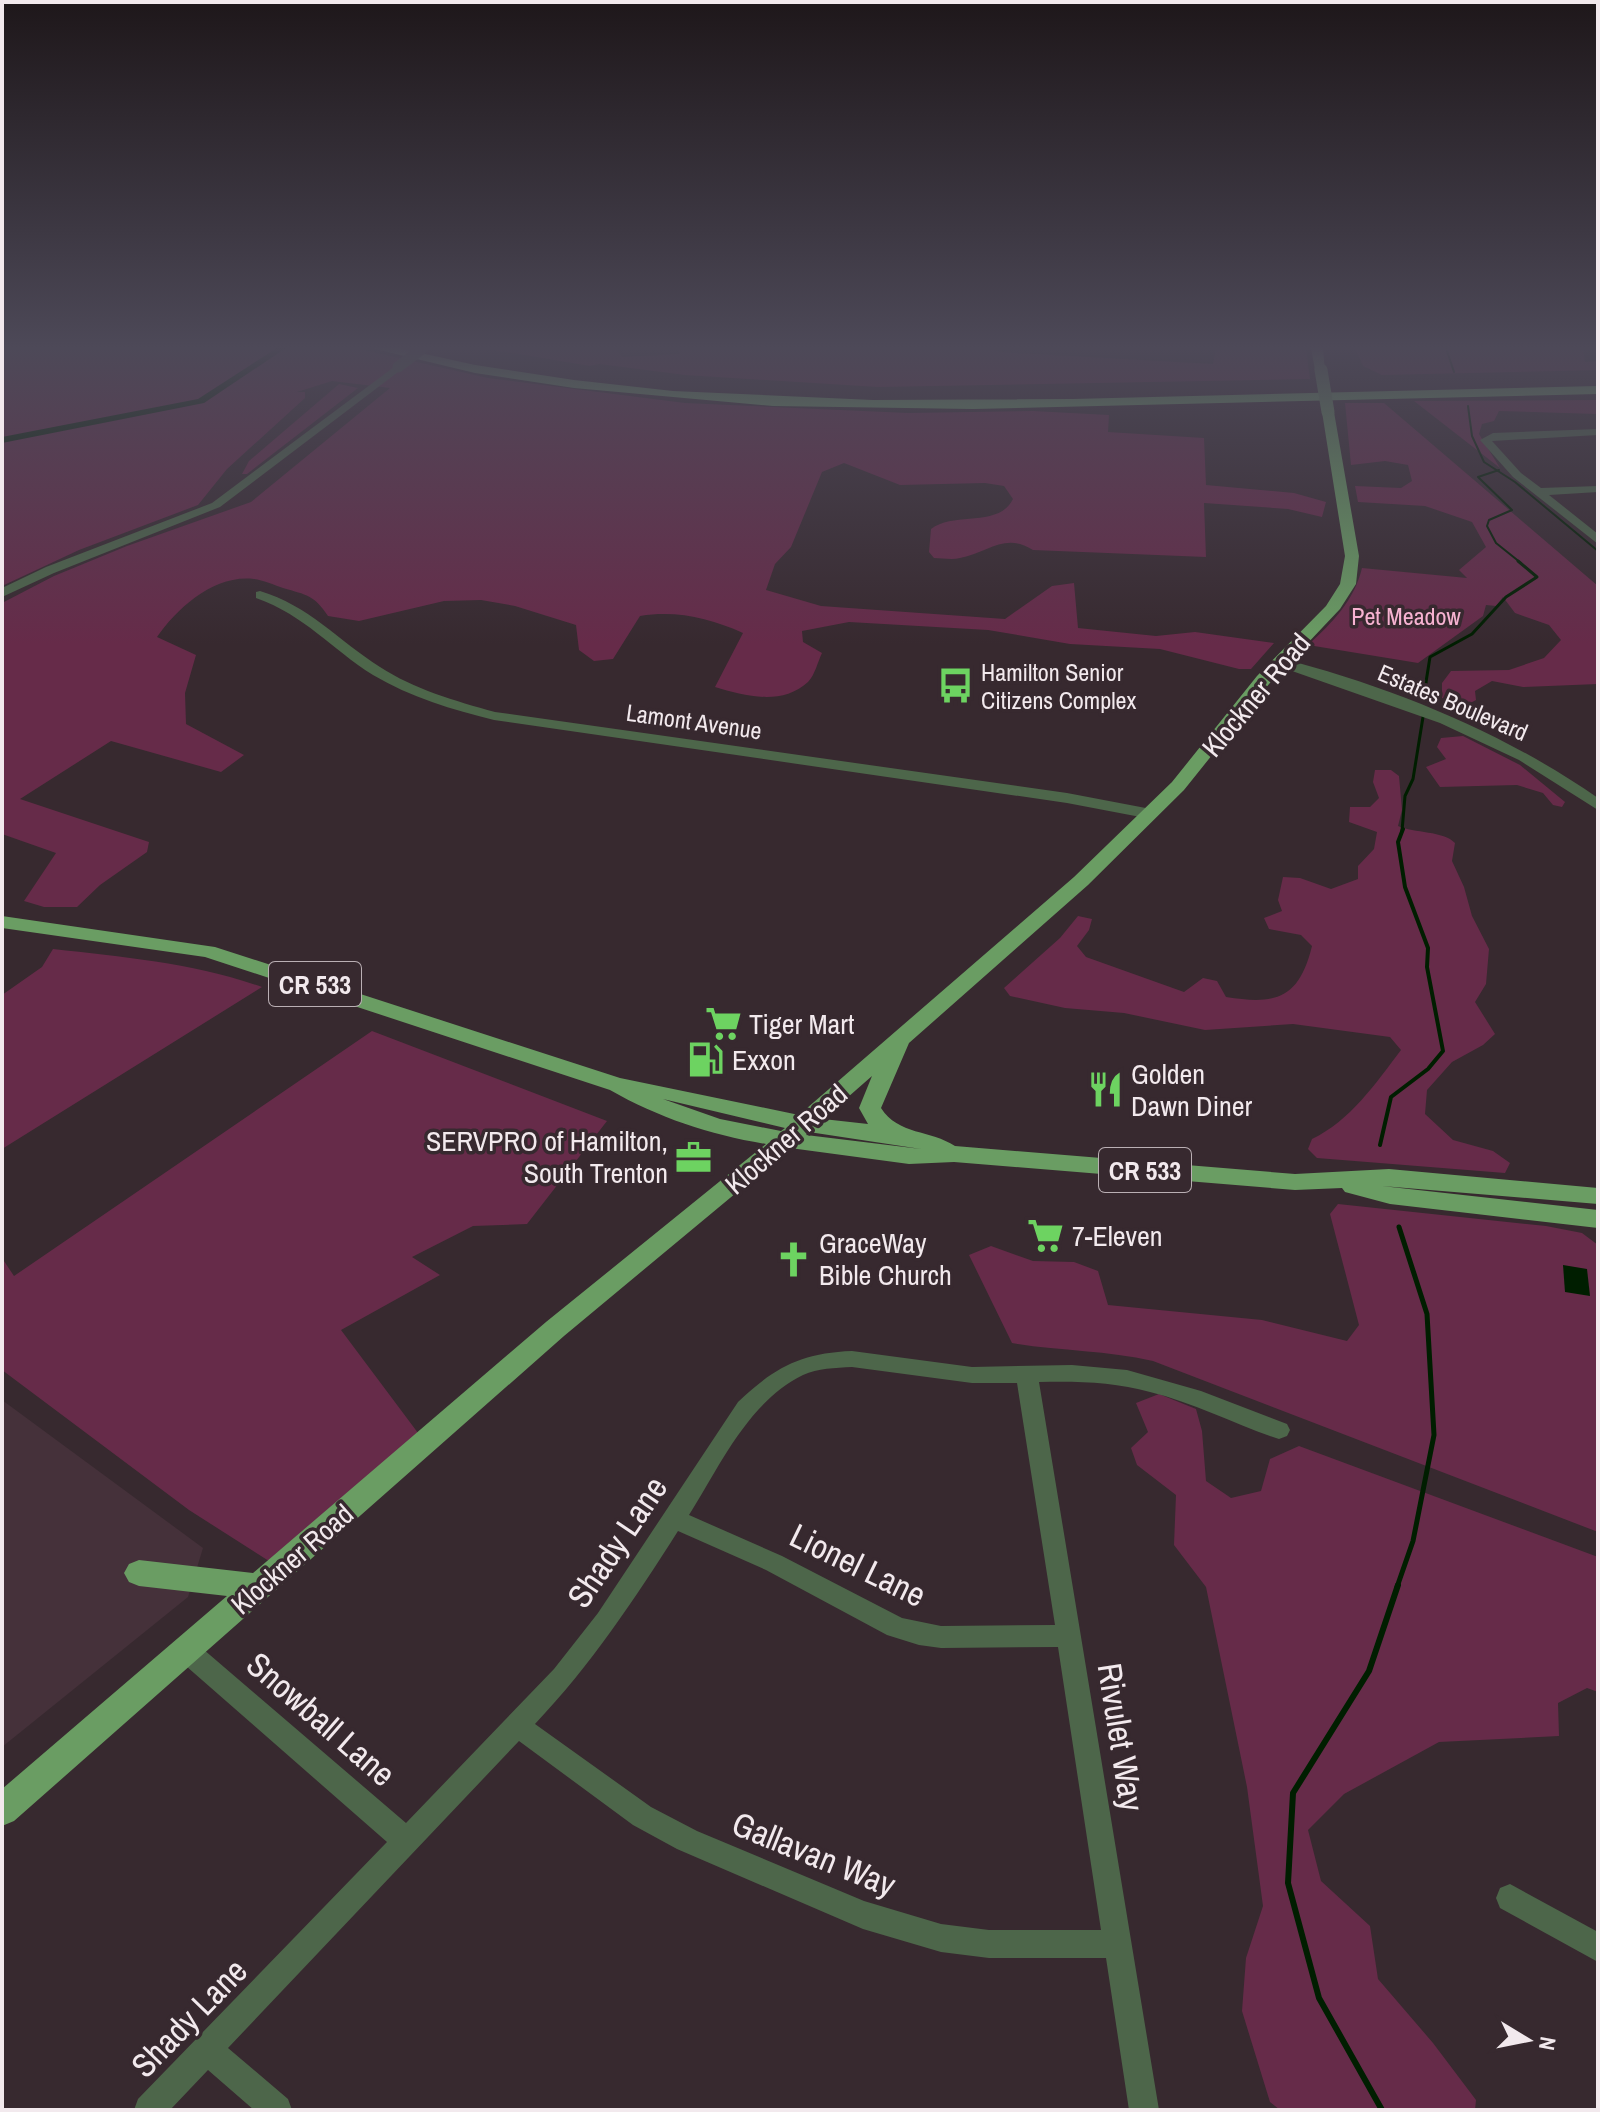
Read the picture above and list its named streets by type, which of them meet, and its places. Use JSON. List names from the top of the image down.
{
  "streets": {
    "main road": ["Klockner Road", "CR 533"],
    "street": [
      "Estates Boulevard",
      "Lamont Avenue",
      "Shady Lane",
      "Lionel Lane",
      "Snowball Lane",
      "Rivulet Way",
      "Gallavan Way"
    ]
  },
  "crossings": [
    ["Klockner Road", "Estates Boulevard"],
    ["Klockner Road", "Lamont Avenue"],
    ["Klockner Road", "CR 533"],
    ["Klockner Road", "Snowball Lane"],
    ["Shady Lane", "Lionel Lane"],
    ["Shady Lane", "Snowball Lane"],
    ["Shady Lane", "Rivulet Way"],
    ["Shady Lane", "Gallavan Way"],
    ["Lionel Lane", "Rivulet Way"],
    ["Rivulet Way", "Gallavan Way"]
  ],
  "parks": ["Pet Meadow"],
  "places": {
    "bus stop": ["Hamilton Senior Citizens Complex"],
    "supermarket": ["Tiger Mart", "7-Eleven"],
    "fuel station": ["Exxon"],
    "restaurant": ["Golden Dawn Diner"],
    "office": ["SERVPRO of Hamilton, South Trenton"],
    "church": ["GraceWay Bible Church"]
  },
  "north": "right"
}
